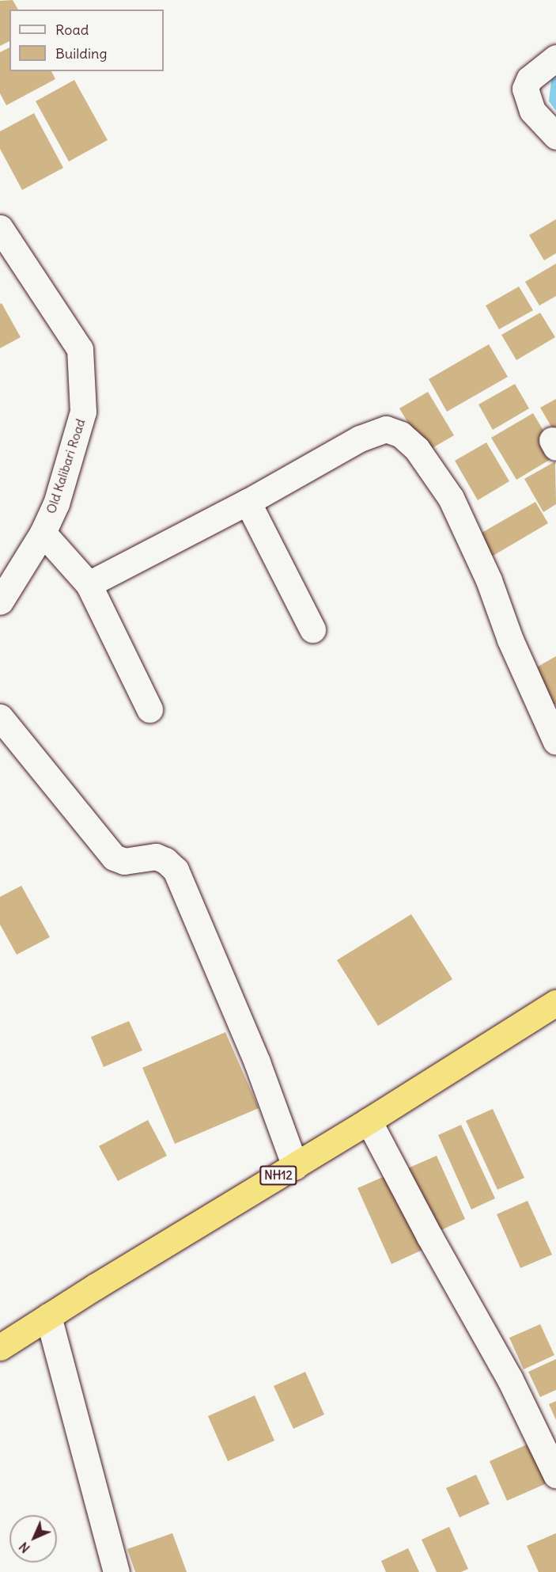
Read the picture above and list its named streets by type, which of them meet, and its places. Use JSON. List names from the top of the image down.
{
  "streets": {
    "highway": ["NH12"],
    "street": ["Old Kalibari Road"]
  },
  "legend": ["Road", "Building"],
  "north": "bottom left"
}
